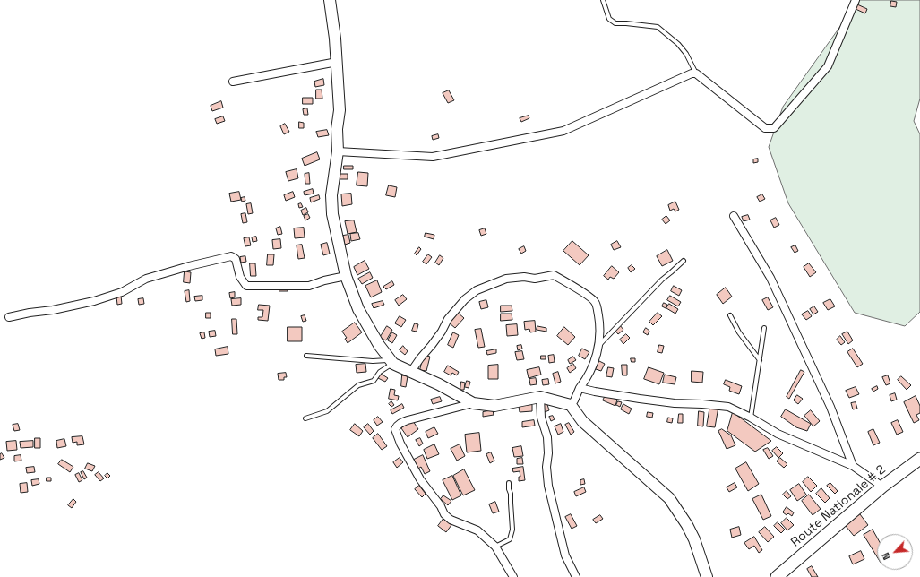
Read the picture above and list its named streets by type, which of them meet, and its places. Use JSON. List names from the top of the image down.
{
  "streets": {
    "main road": ["Route Nationale # 2"]
  },
  "north": "bottom left"
}
